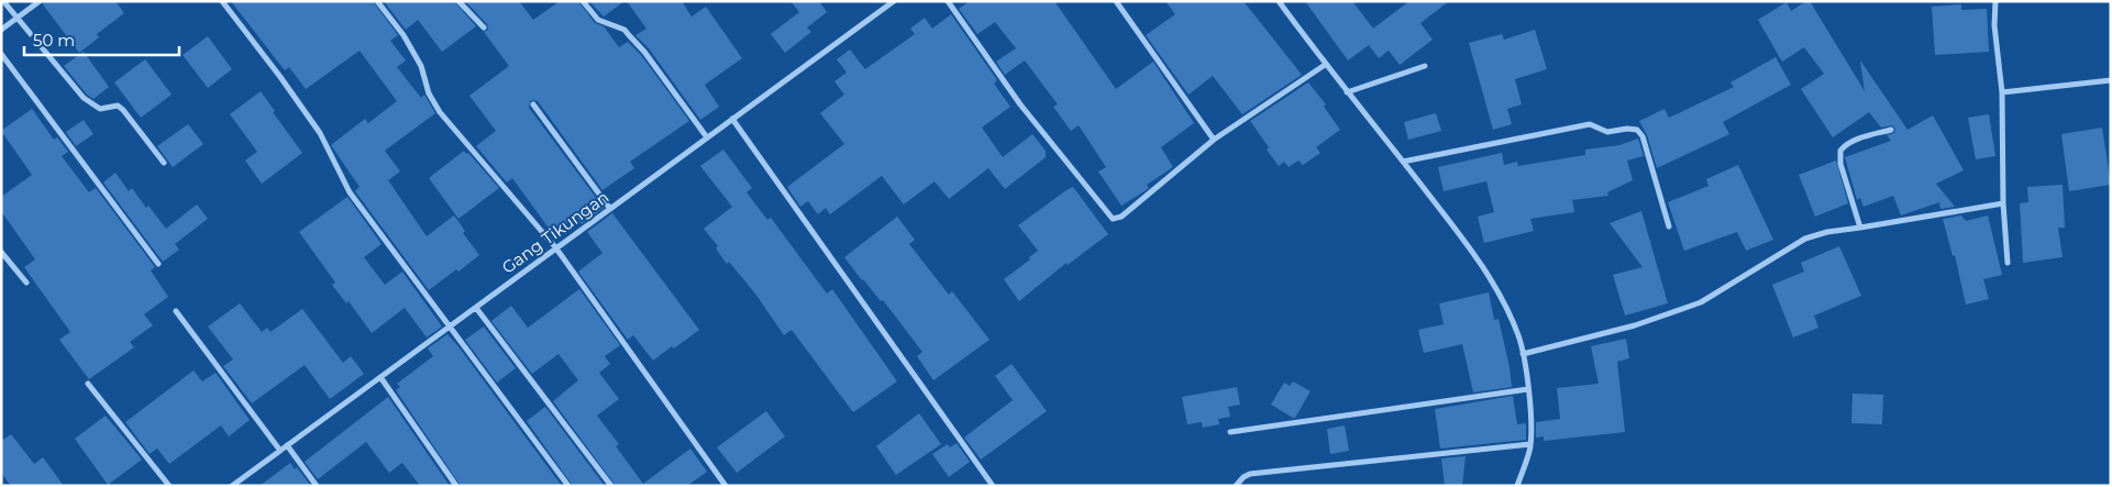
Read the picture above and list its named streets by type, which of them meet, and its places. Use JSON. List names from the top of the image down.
{
  "streets": {
    "street": ["Gang Tikungan"]
  },
  "scale_bar": "50 m"
}
